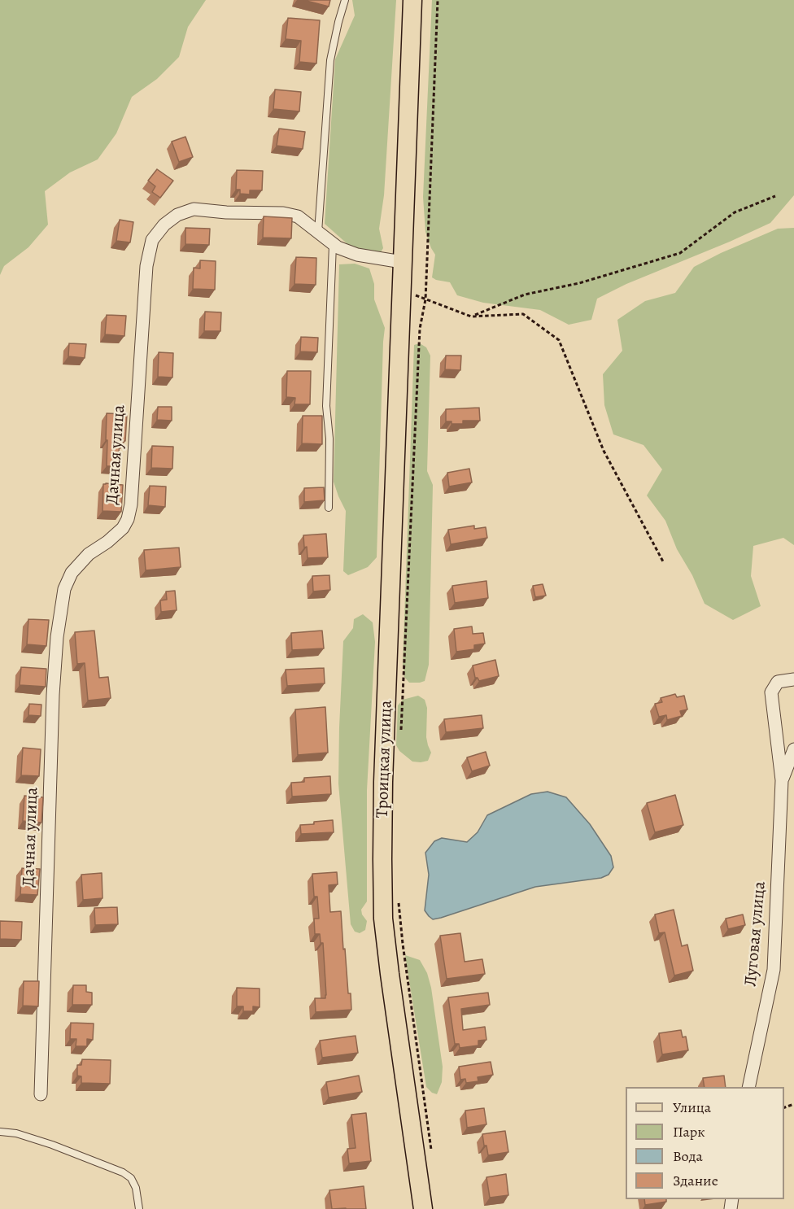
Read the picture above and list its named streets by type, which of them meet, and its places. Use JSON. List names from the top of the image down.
{
  "streets": {
    "main road": ["Троицкая улица"],
    "street": ["Дачная улица", "Луговая улица"]
  },
  "crossings": [
    ["Дачная улица", "Троицкая улица"]
  ],
  "legend": [
    "Улица",
    "Парк",
    "Вода",
    "Здание"
  ]
}
